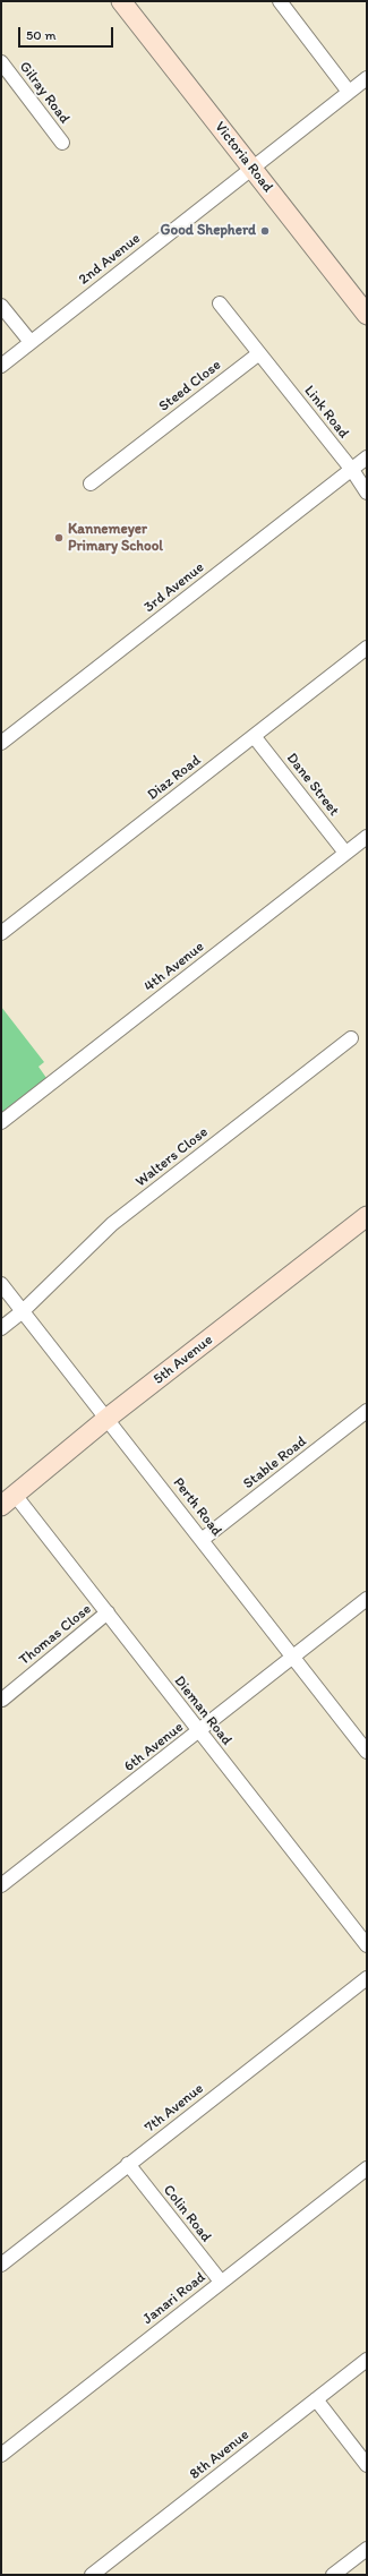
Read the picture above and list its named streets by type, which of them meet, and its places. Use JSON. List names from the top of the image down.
{
  "streets": {
    "main road": ["Victoria Road", "5th Avenue"],
    "street": [
      "Gilray Road",
      "2nd Avenue",
      "Steed Close",
      "Link Road",
      "3rd Avenue",
      "Diaz Road",
      "Dane Street",
      "4th Avenue",
      "Walters Close",
      "Stable Road",
      "Perth Road",
      "Thomas Close",
      "Dieman Road",
      "6th Avenue",
      "7th Avenue",
      "Colin Road",
      "Janari Road",
      "8th Avenue"
    ]
  },
  "crossings": [
    ["Victoria Road", "2nd Avenue"],
    ["Steed Close", "Link Road"],
    ["Link Road", "3rd Avenue"],
    ["Diaz Road", "Dane Street"],
    ["Dane Street", "4th Avenue"],
    ["Walters Close", "Perth Road"],
    ["5th Avenue", "Perth Road"],
    ["5th Avenue", "Dieman Road"],
    ["Stable Road", "Perth Road"],
    ["Perth Road", "6th Avenue"],
    ["Thomas Close", "Dieman Road"],
    ["Dieman Road", "6th Avenue"],
    ["7th Avenue", "Colin Road"],
    ["Colin Road", "Janari Road"]
  ],
  "places": ["Good Shepherd", "Kannemeyer Primary School"],
  "scale_bar": "50 m"
}
